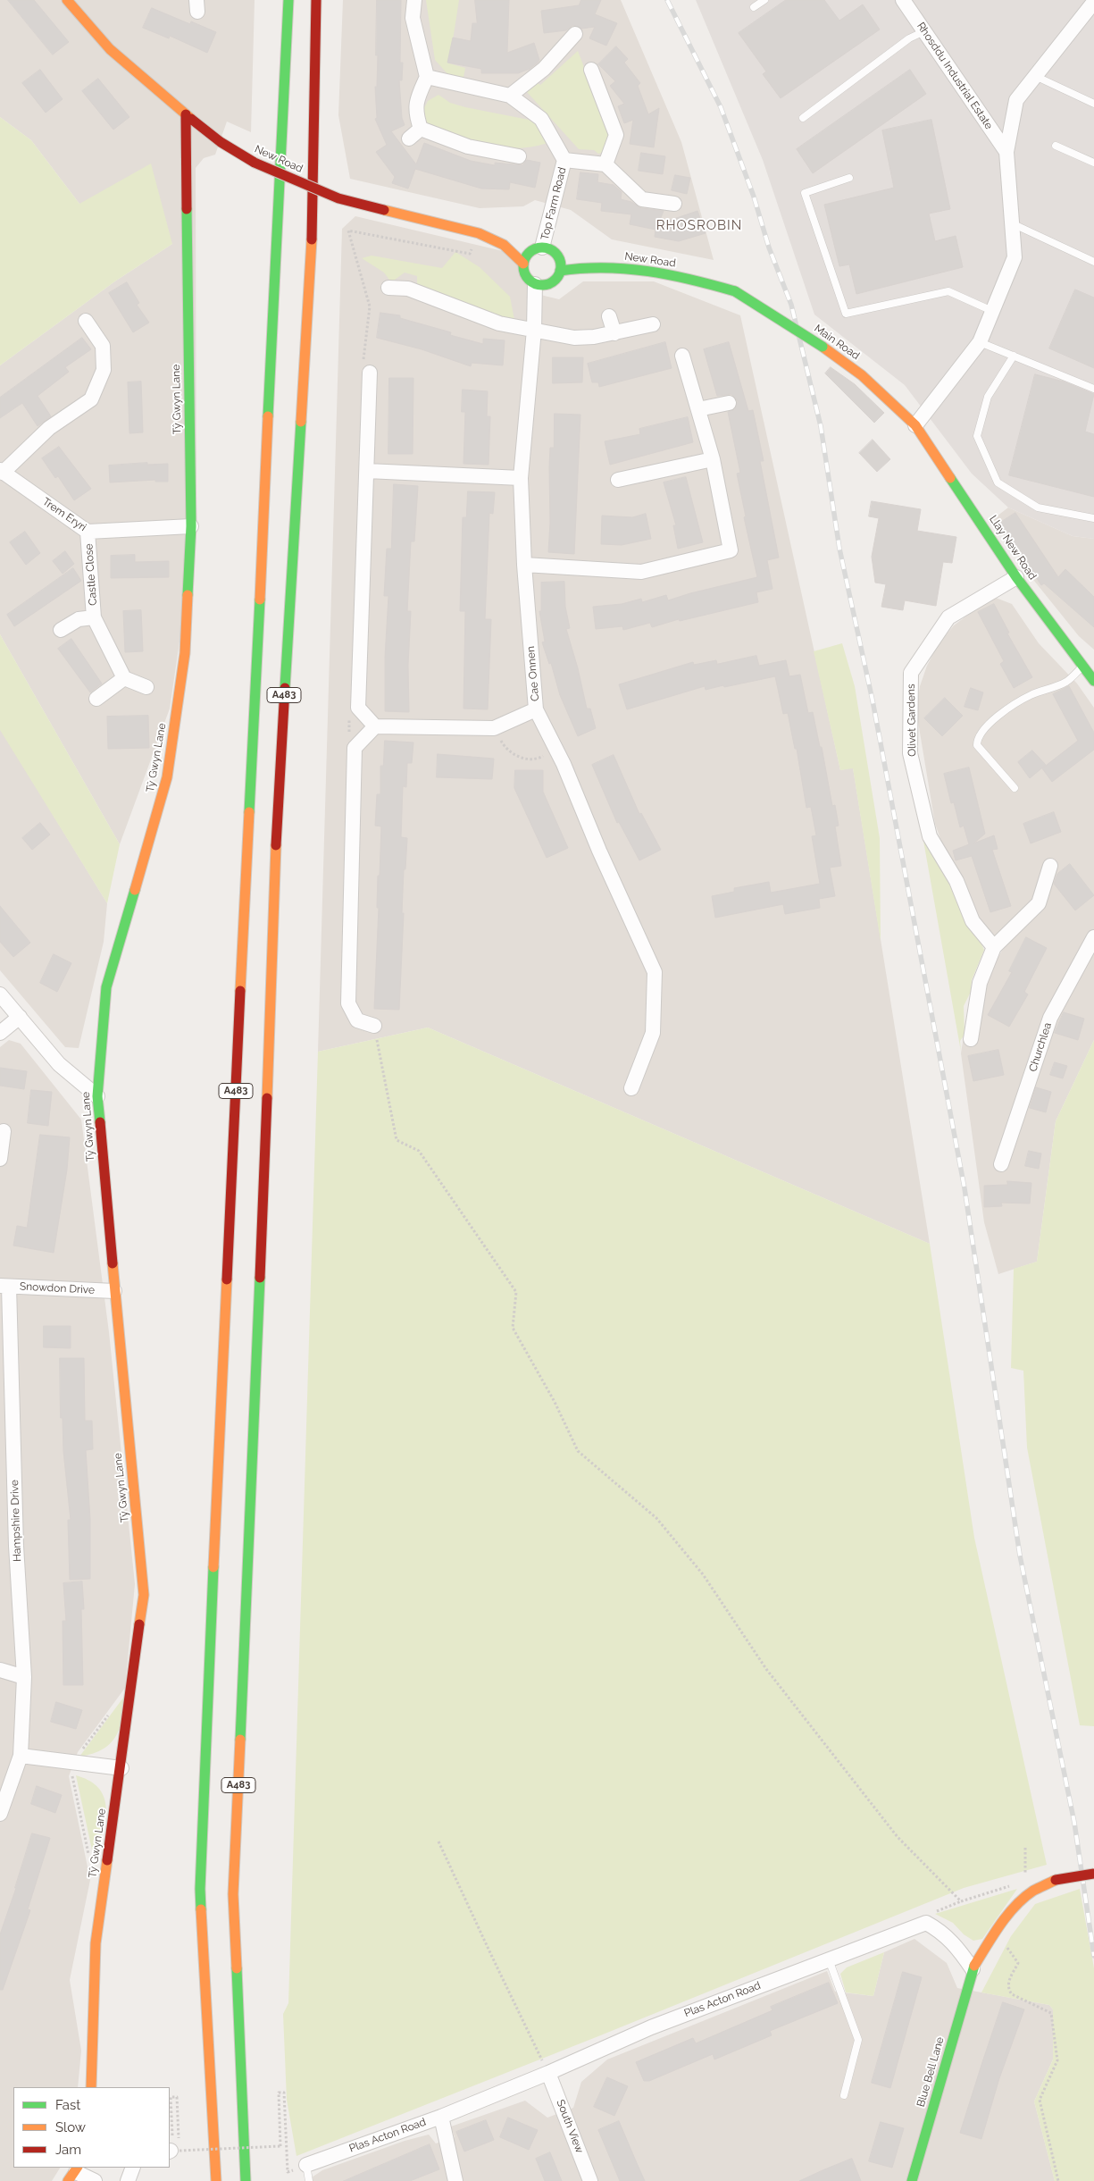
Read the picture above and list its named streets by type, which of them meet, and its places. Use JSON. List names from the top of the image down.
{
  "streets": {
    "main road": [
      "New Road",
      "Main Road",
      "Tŷ Gwyn Lane",
      "Llay New Road",
      "A483",
      "Blue Bell Lane"
    ],
    "street": [
      "Rhosddu Industrial Estate",
      "Top Farm Road",
      "Trem Eryri",
      "Castle Close",
      "Cae Onnen",
      "Olivet Gardens",
      "Churchlea",
      "Snowdon Drive",
      "Hampshire Drive",
      "Plas Acton Road",
      "South View"
    ]
  },
  "crossings": [
    ["Rhosddu Industrial Estate", "Main Road"],
    ["Rhosddu Industrial Estate", "Llay New Road"],
    ["New Road", "Top Farm Road"],
    ["New Road", "Main Road"],
    ["New Road", "Tŷ Gwyn Lane"],
    ["New Road", "Cae Onnen"],
    ["Top Farm Road", "Cae Onnen"],
    ["Main Road", "Llay New Road"],
    ["Tŷ Gwyn Lane", "Trem Eryri"],
    ["Tŷ Gwyn Lane", "Snowdon Drive"],
    ["Trem Eryri", "Castle Close"],
    ["Llay New Road", "Olivet Gardens"],
    ["Snowdon Drive", "Hampshire Drive"],
    ["Plas Acton Road", "South View"]
  ],
  "districts": ["RHOSROBIN"],
  "legend": ["Fast", "Slow", "Jam"]
}
